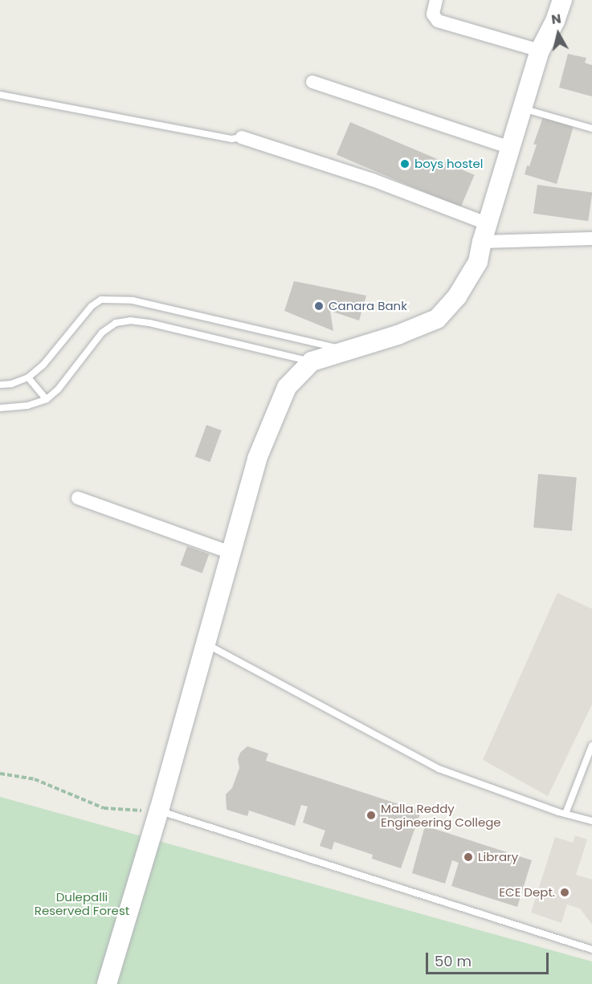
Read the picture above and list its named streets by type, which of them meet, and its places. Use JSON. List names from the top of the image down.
{
  "parks": ["Dulepalli Reserved Forest"],
  "places": [
    "boys hostel",
    "Canara Bank",
    "Malla Reddy Engineering College",
    "Library",
    "ECE Dept."
  ],
  "scale_bar": "50 m",
  "north": "top"
}
